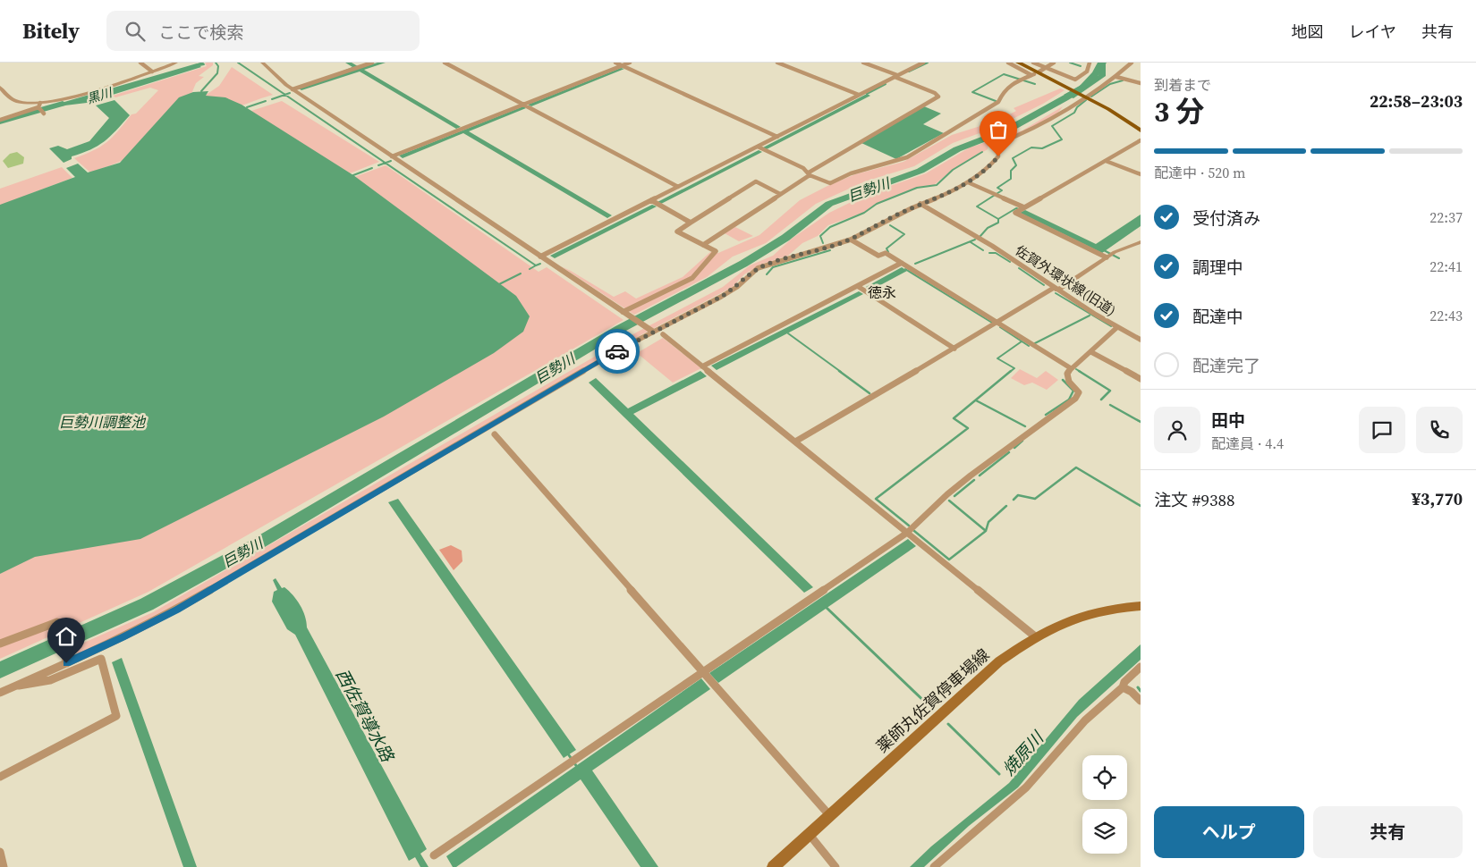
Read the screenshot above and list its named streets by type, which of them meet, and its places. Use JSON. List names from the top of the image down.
{
  "streets": {
    "main road": ["薬師丸佐賀停車場線"],
    "street": ["佐賀外環状線(旧道)"]
  },
  "districts": ["徳永"],
  "water": [
    "黒川",
    "巨勢川",
    "巨勢川調整池",
    "西佐賀導水路",
    "焼原川"
  ],
  "page": {
    "header": "Bitely",
    "search": "ここで検索",
    "nav": ["地図", "レイヤ", "共有"],
    "heading": ["3 分", "到着まで", "22:58–23:03"],
    "panel": [
      "田中",
      "配達員 · 4.4",
      "注文 #9388",
      "¥3,770"
    ],
    "bar": "配達中 · 520 m",
    "list": [
      ["受付済み", "22:37"],
      ["調理中", "22:41"],
      ["配達中", "22:43"],
      "配達完了"
    ],
    "buttons": ["ヘルプ", "共有"]
  }
}
